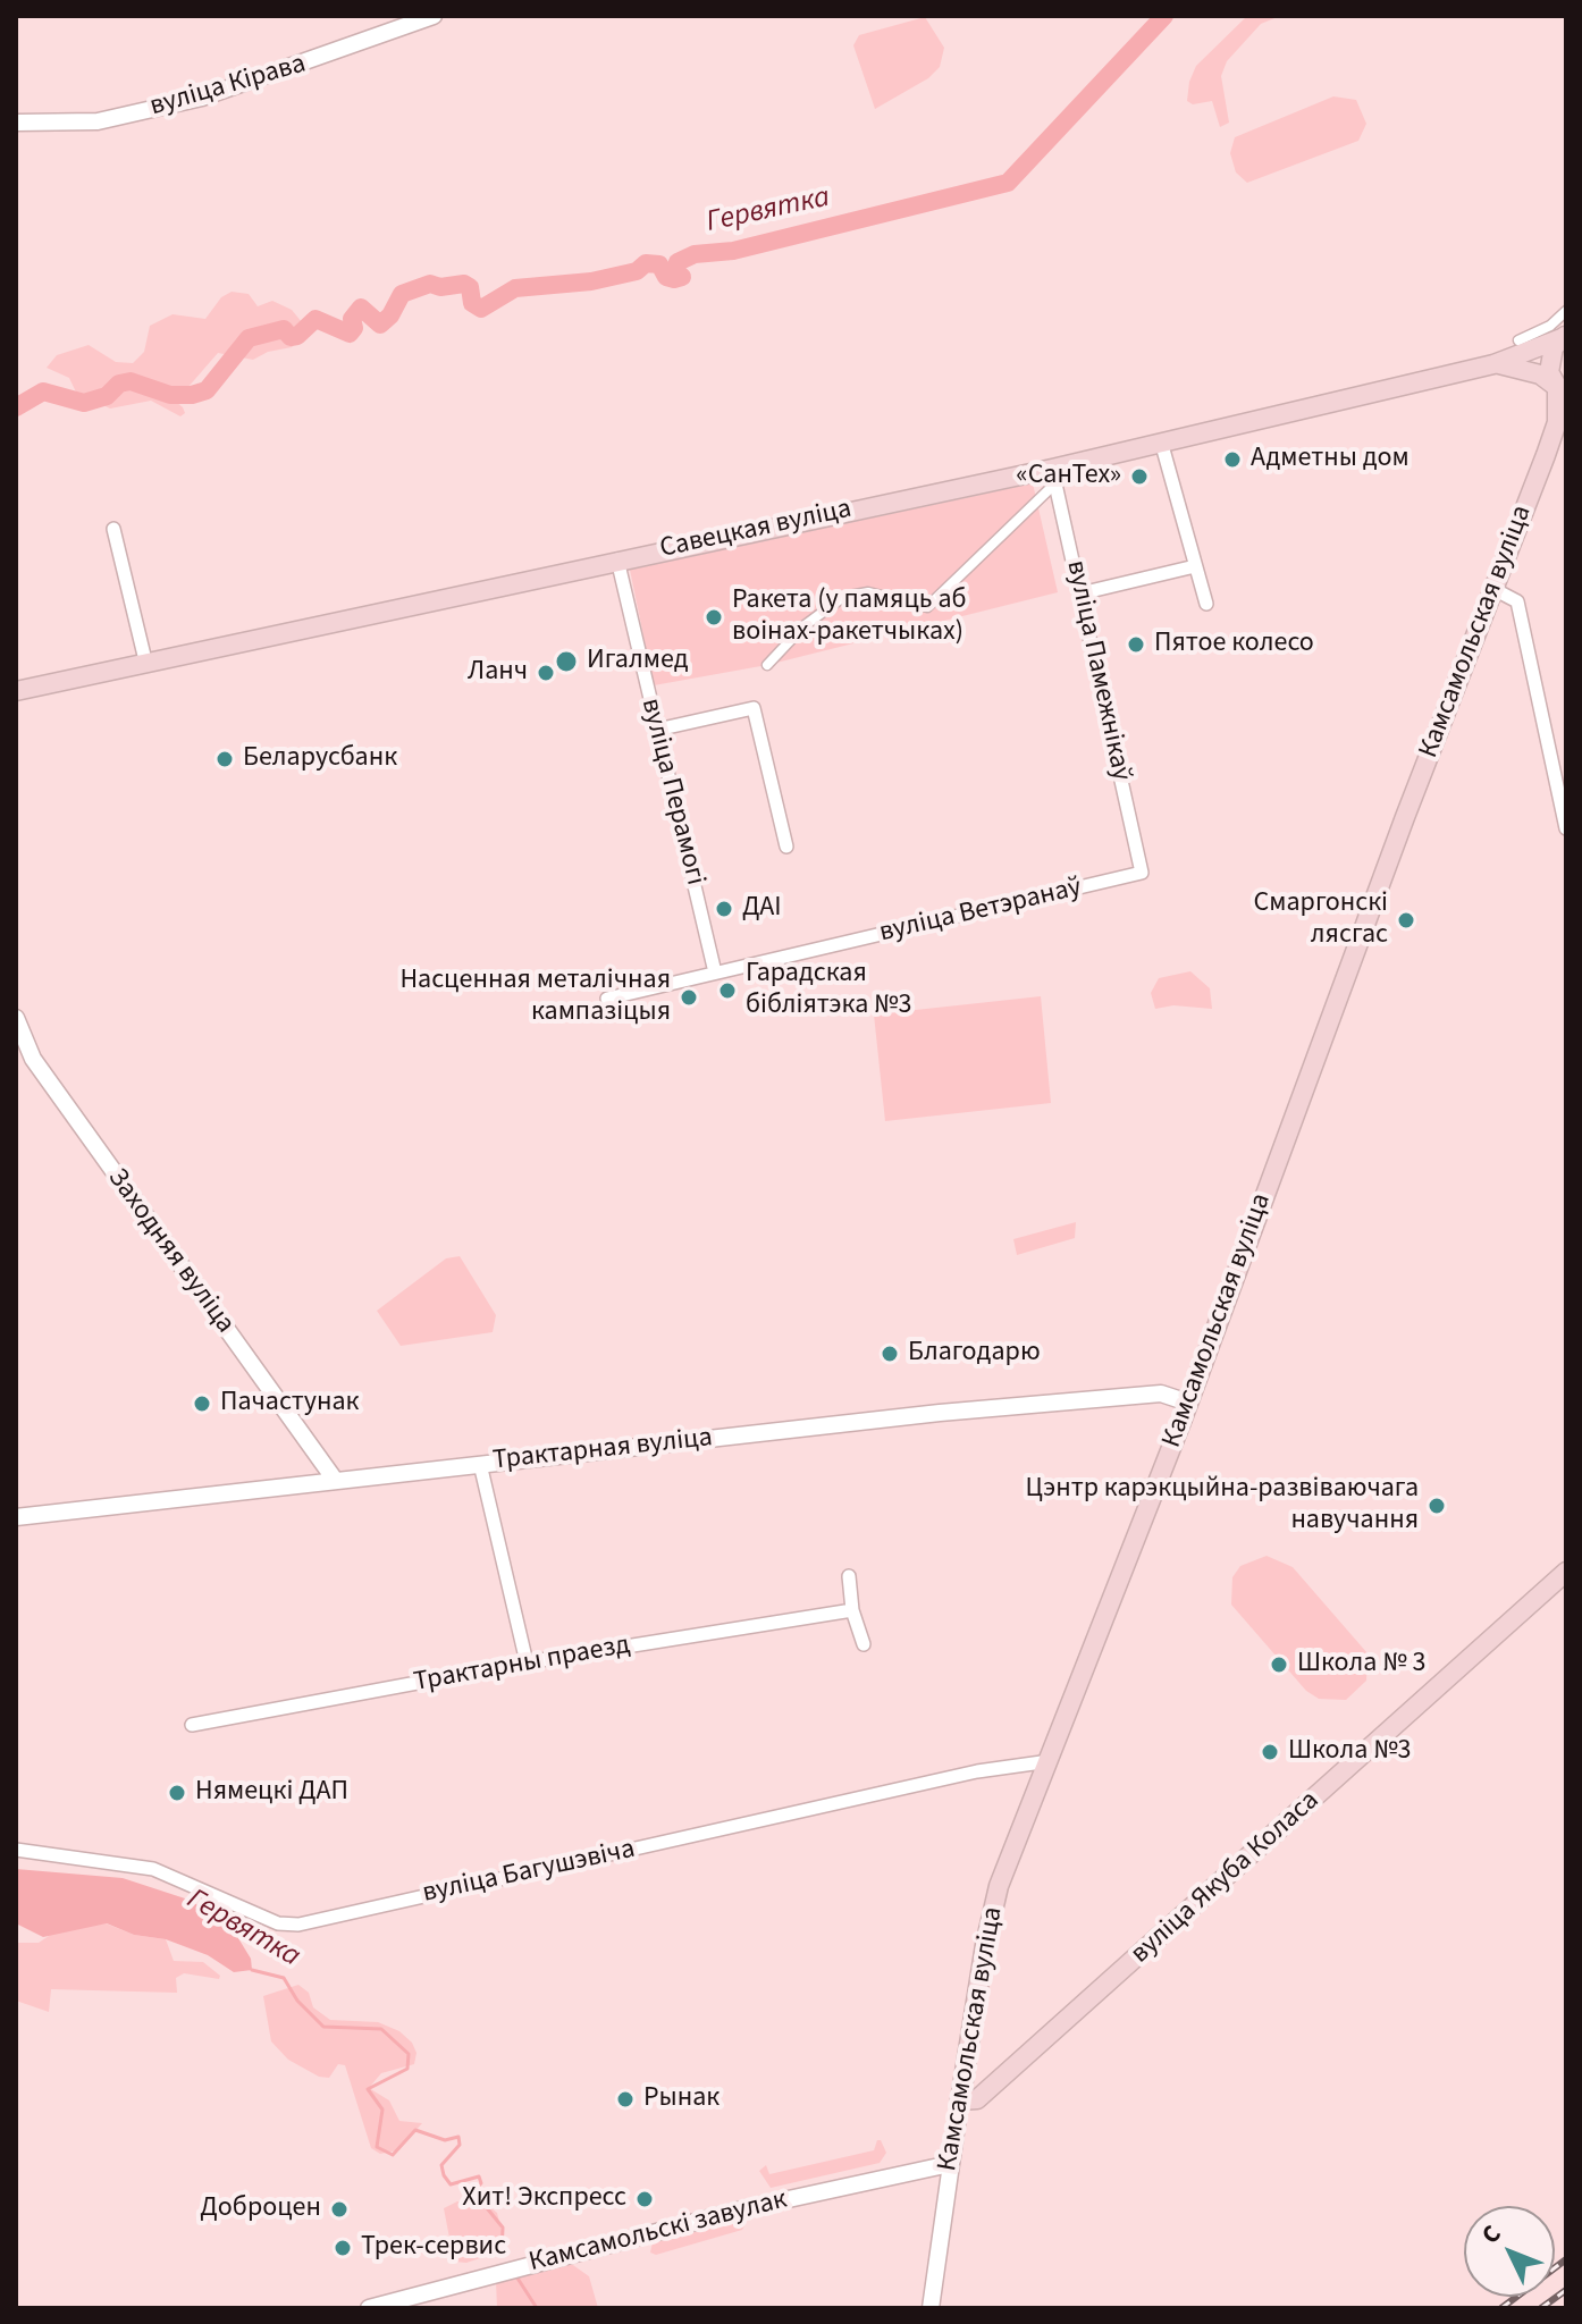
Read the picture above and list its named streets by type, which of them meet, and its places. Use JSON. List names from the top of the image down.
{
  "streets": {
    "main road": ["Савецкая вуліца", "Камсамольская вуліца", "вуліца Якуба Коласа"],
    "street": [
      "вуліца Кірава",
      "вуліца Памежнікаў",
      "вуліца Перамогі",
      "вуліца Ветэранаў",
      "Заходняя вуліца",
      "Трактарная вуліца",
      "Трактарны праезд",
      "вуліца Багушэвіча",
      "Камсамольскі завулак"
    ]
  },
  "crossings": [
    ["Савецкая вуліца", "Камсамольская вуліца"],
    ["Савецкая вуліца", "вуліца Памежнікаў"],
    ["Савецкая вуліца", "вуліца Перамогі"],
    ["Камсамольская вуліца", "Трактарная вуліца"],
    ["Камсамольская вуліца", "вуліца Багушэвіча"],
    ["Камсамольская вуліца", "вуліца Якуба Коласа"],
    ["Камсамольская вуліца", "Камсамольскі завулак"],
    ["вуліца Памежнікаў", "вуліца Ветэранаў"],
    ["вуліца Перамогі", "вуліца Ветэранаў"],
    ["Заходняя вуліца", "Трактарная вуліца"]
  ],
  "water": ["Гервятка"],
  "places": [
    "Адметны дом",
    "«СанТех»",
    "Ракета (у памяць аб воінах-ракетчыках)",
    "Пятое колесо",
    "Игалмед",
    "Ланч",
    "Беларусбанк",
    "ДАІ",
    "Смаргонскі лясгас",
    "Гарадская бібліятэка №3",
    "Насценная металічная кампазіцыя",
    "Благодарю",
    "Пачастунак",
    "Цэнтр карэкцыйна-развіваючага навучання",
    "Школа № 3",
    "Школа №3",
    "Нямецкі ДАП",
    "Рынак",
    "Хит! Экспресс",
    "Доброцен",
    "Трек-сервис"
  ],
  "north": "top left"
}
